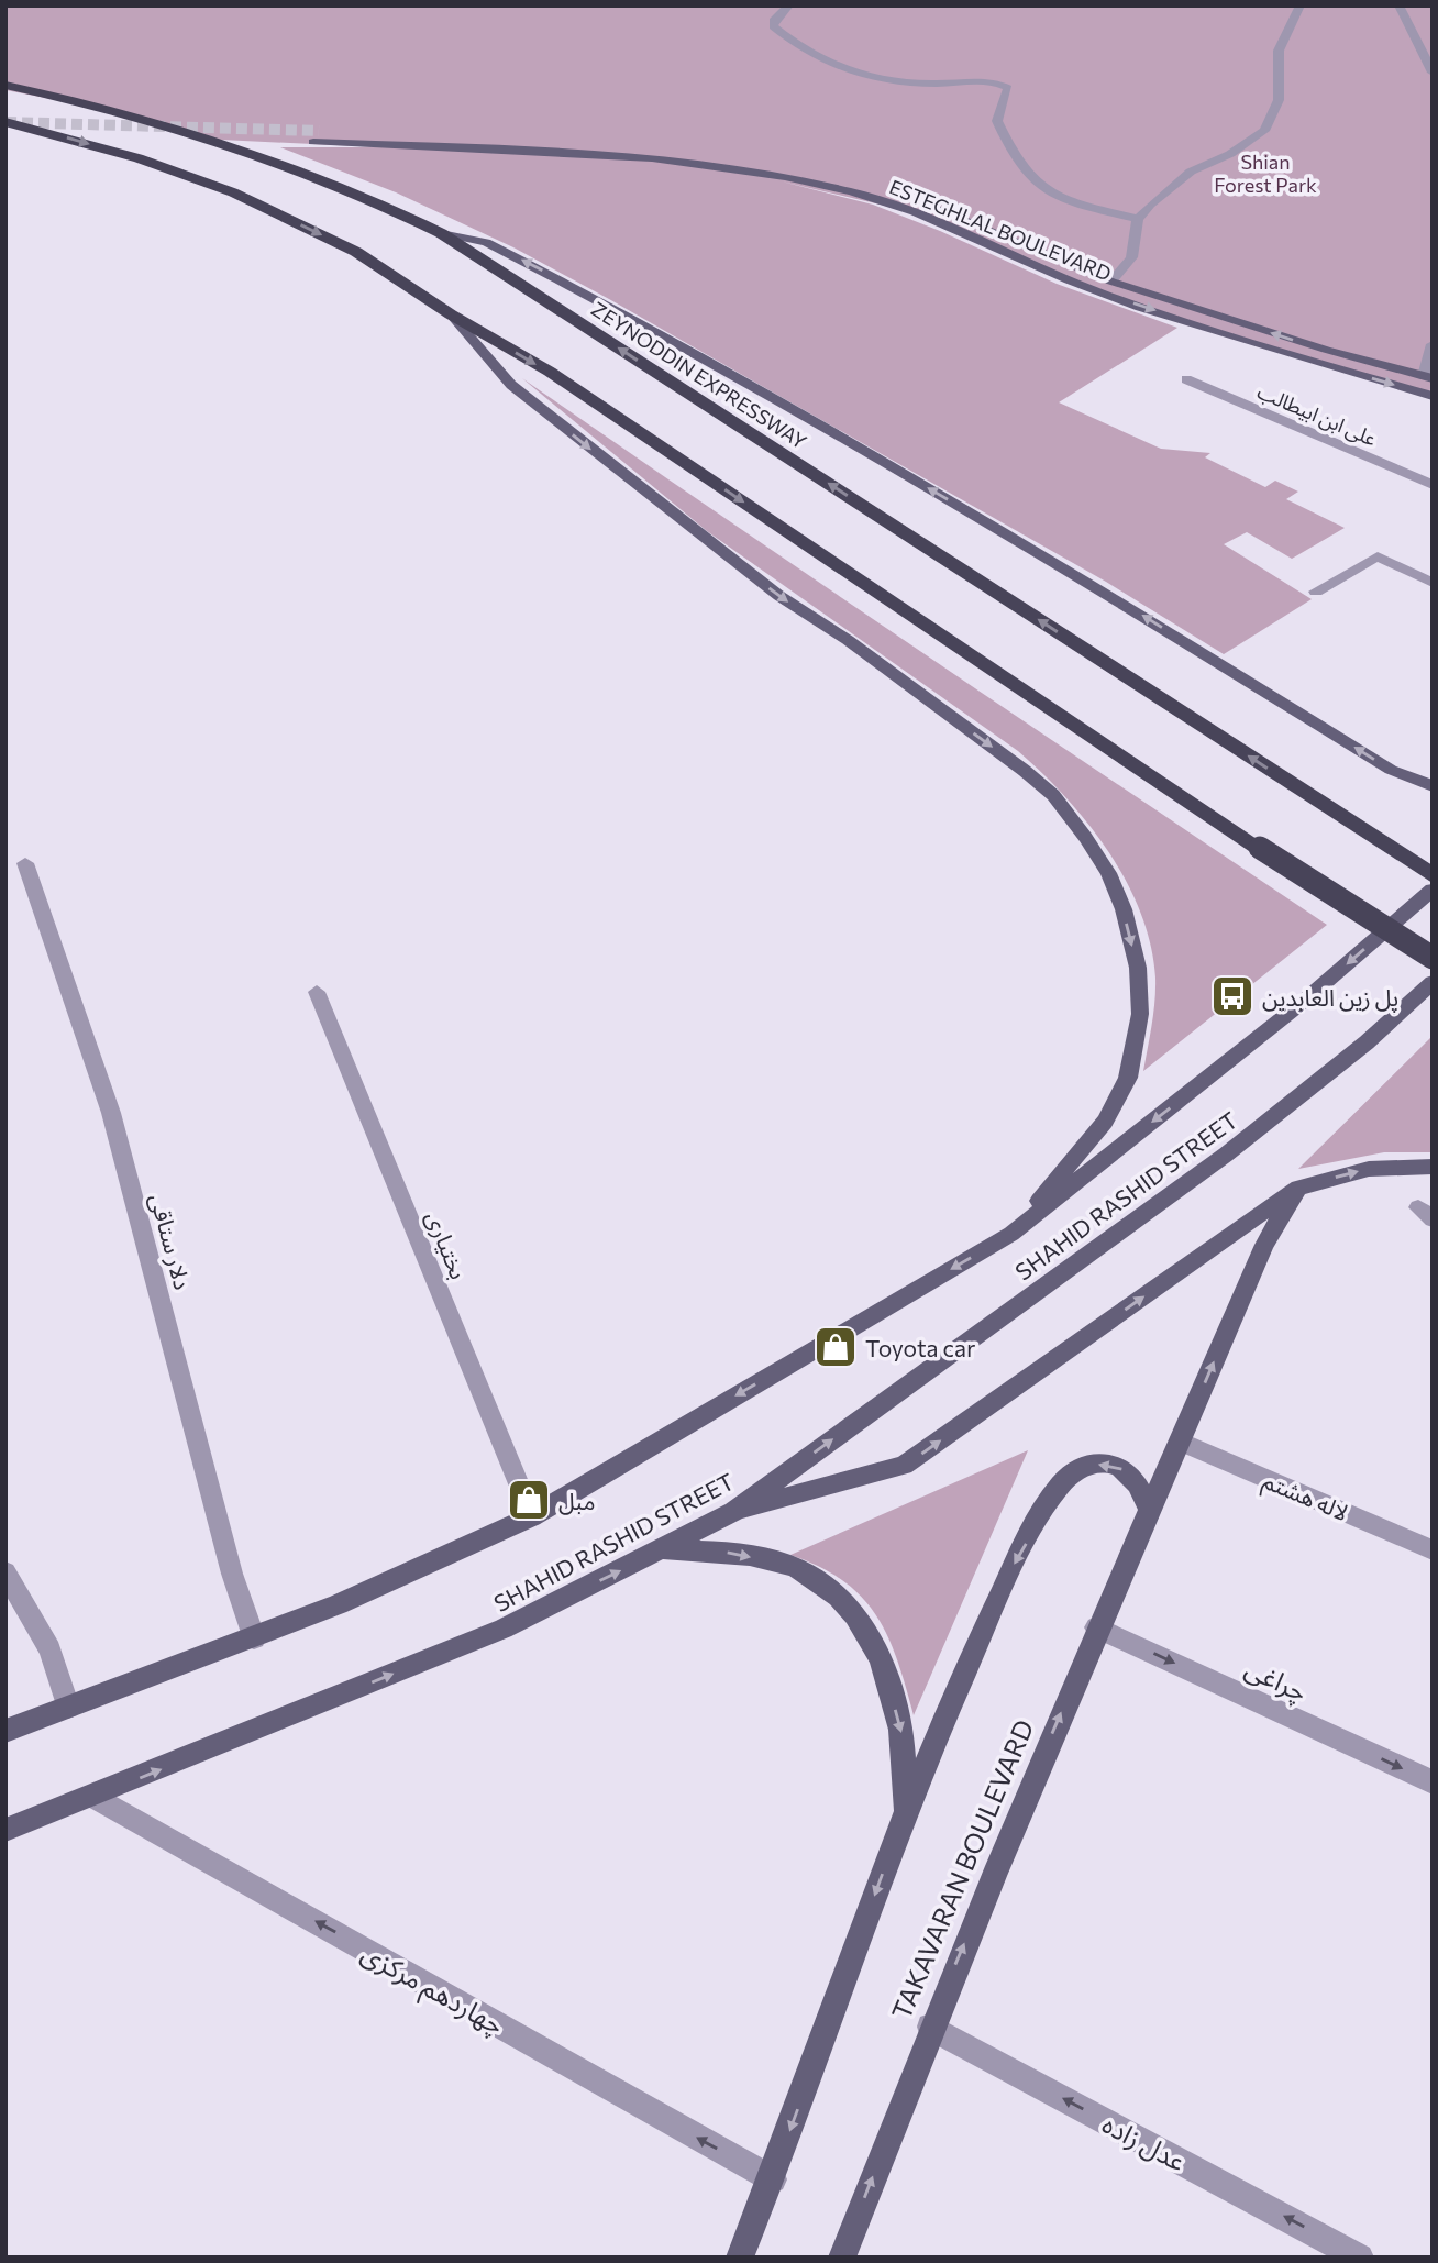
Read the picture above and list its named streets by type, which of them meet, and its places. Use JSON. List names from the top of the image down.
{
  "streets": {
    "highway": ["ZEYNODDIN EXPRESSWAY"],
    "main road": ["ESTEGHLAL BOULEVARD", "SHAHID RASHID STREET", "TAKAVARAN BOULEVARD"],
    "street": [
      "علی ابن ابیطالب",
      "دلار ستاقی",
      "بختیاری",
      "لاله هشتم",
      "چراغی",
      "چهاردهم مرکزی",
      "عدل زاده"
    ]
  },
  "crossings": [
    ["SHAHID RASHID STREET", "دلار ستاقی"],
    ["SHAHID RASHID STREET", "بختیاری"],
    ["SHAHID RASHID STREET", "چهاردهم مرکزی"],
    ["لاله هشتم", "TAKAVARAN BOULEVARD"],
    ["چراغی", "TAKAVARAN BOULEVARD"],
    ["TAKAVARAN BOULEVARD", "عدل زاده"]
  ],
  "one_way": ["چراغی", "چهاردهم مرکزی", "عدل زاده"],
  "parks": ["Shian Forest Park"],
  "places": {
    "bus stop": ["پل زین العابدین"],
    "shop": ["Toyota car", "مبل"]
  }
}
